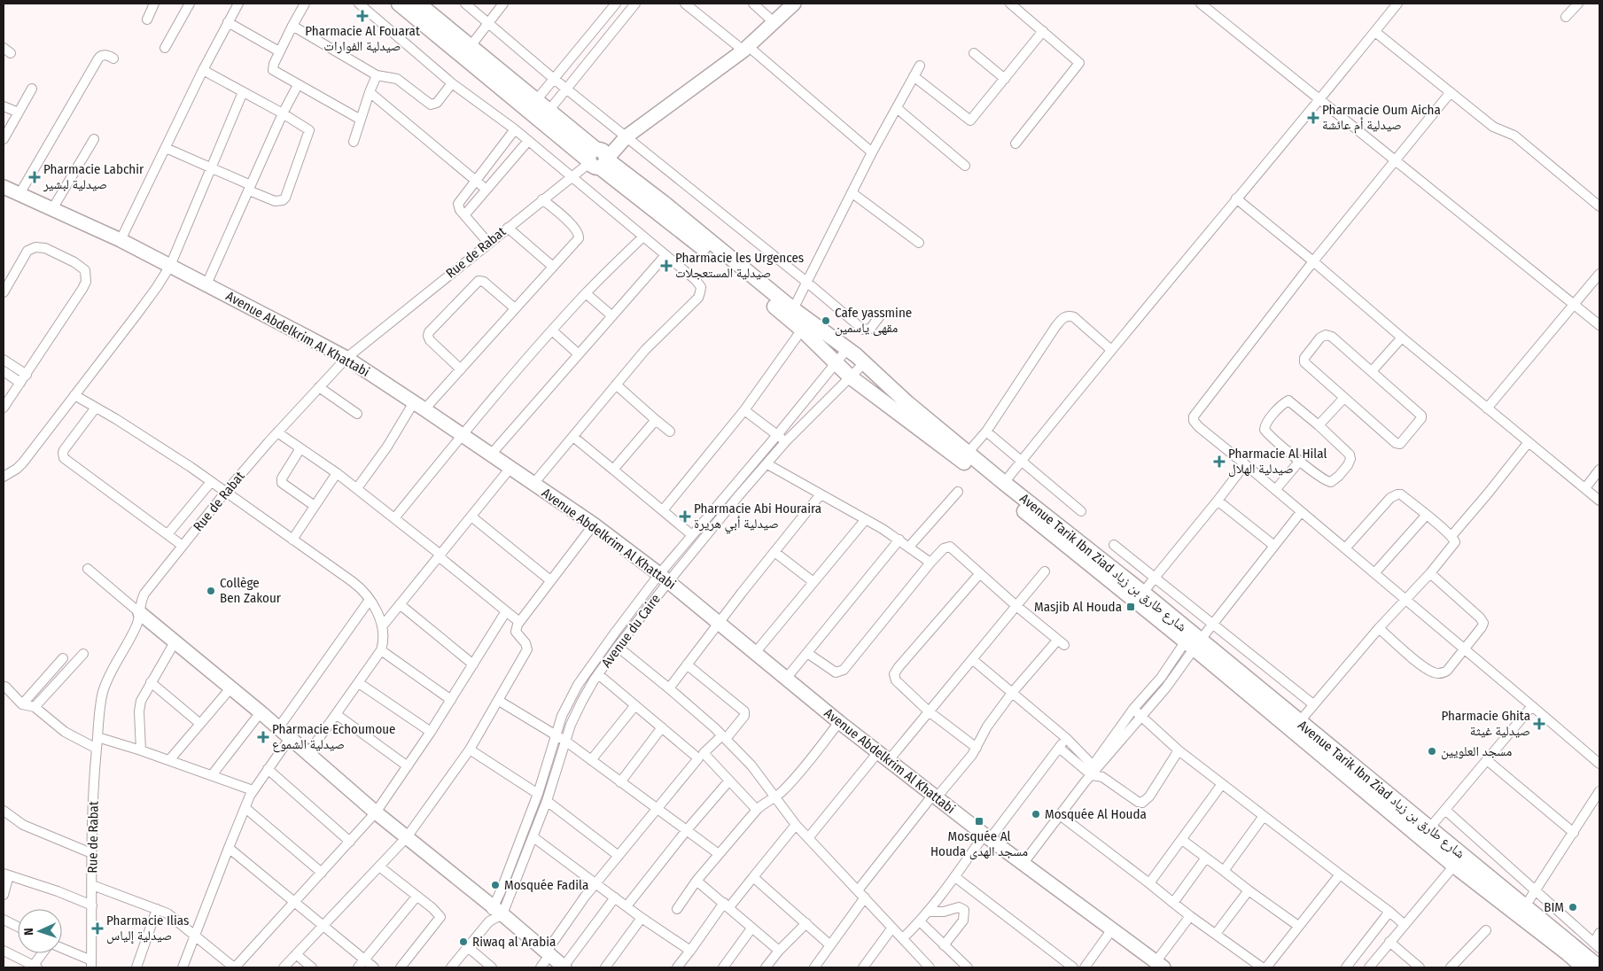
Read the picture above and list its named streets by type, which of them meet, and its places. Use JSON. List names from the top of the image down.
{
  "streets": {
    "main road": ["Avenue Abdelkrim Al Khattabi", "Avenue Tarik Ibn Ziad شارع طارق بن زياد"],
    "street": ["Rue de Rabat", "Avenue du Caire"]
  },
  "crossings": [
    ["Rue de Rabat", "Avenue Abdelkrim Al Khattabi"],
    ["Rue de Rabat", "Avenue Tarik Ibn Ziad شارع طارق بن زياد"],
    ["Avenue Abdelkrim Al Khattabi", "Avenue du Caire"],
    ["Avenue Tarik Ibn Ziad شارع طارق بن زياد", "Avenue du Caire"]
  ],
  "places": {
    "health": [
      "Pharmacie Al Fouarat صيدلية الفوارات",
      "Pharmacie Oum Aicha صيدلية أم عائشة",
      "Pharmacie Labchir صيدلية لبشير",
      "Pharmacie les Urgences صيدلية المستعجلات",
      "Pharmacie Al Hilal صيدلية الهلال",
      "Pharmacie Abi Houraira صيدلية أبي هريرة",
      "Pharmacie Ghita صيدلية غيثة",
      "Pharmacie Echoumoue صيدلية الشموع",
      "Pharmacie Ilias صيدلية إلياس"
    ],
    "other": [
      "Cafe yassmine مقهى ياسمين",
      "Collège Ben Zakour",
      "مسجد العلويين",
      "Mosquée Al Houda",
      "Mosquée Fadila",
      "BIM",
      "Riwaq al Arabia"
    ],
    "transit": ["Masjib Al Houda", "Mosquée Al Houda مسجد الهدى"]
  },
  "north": "left"
}
